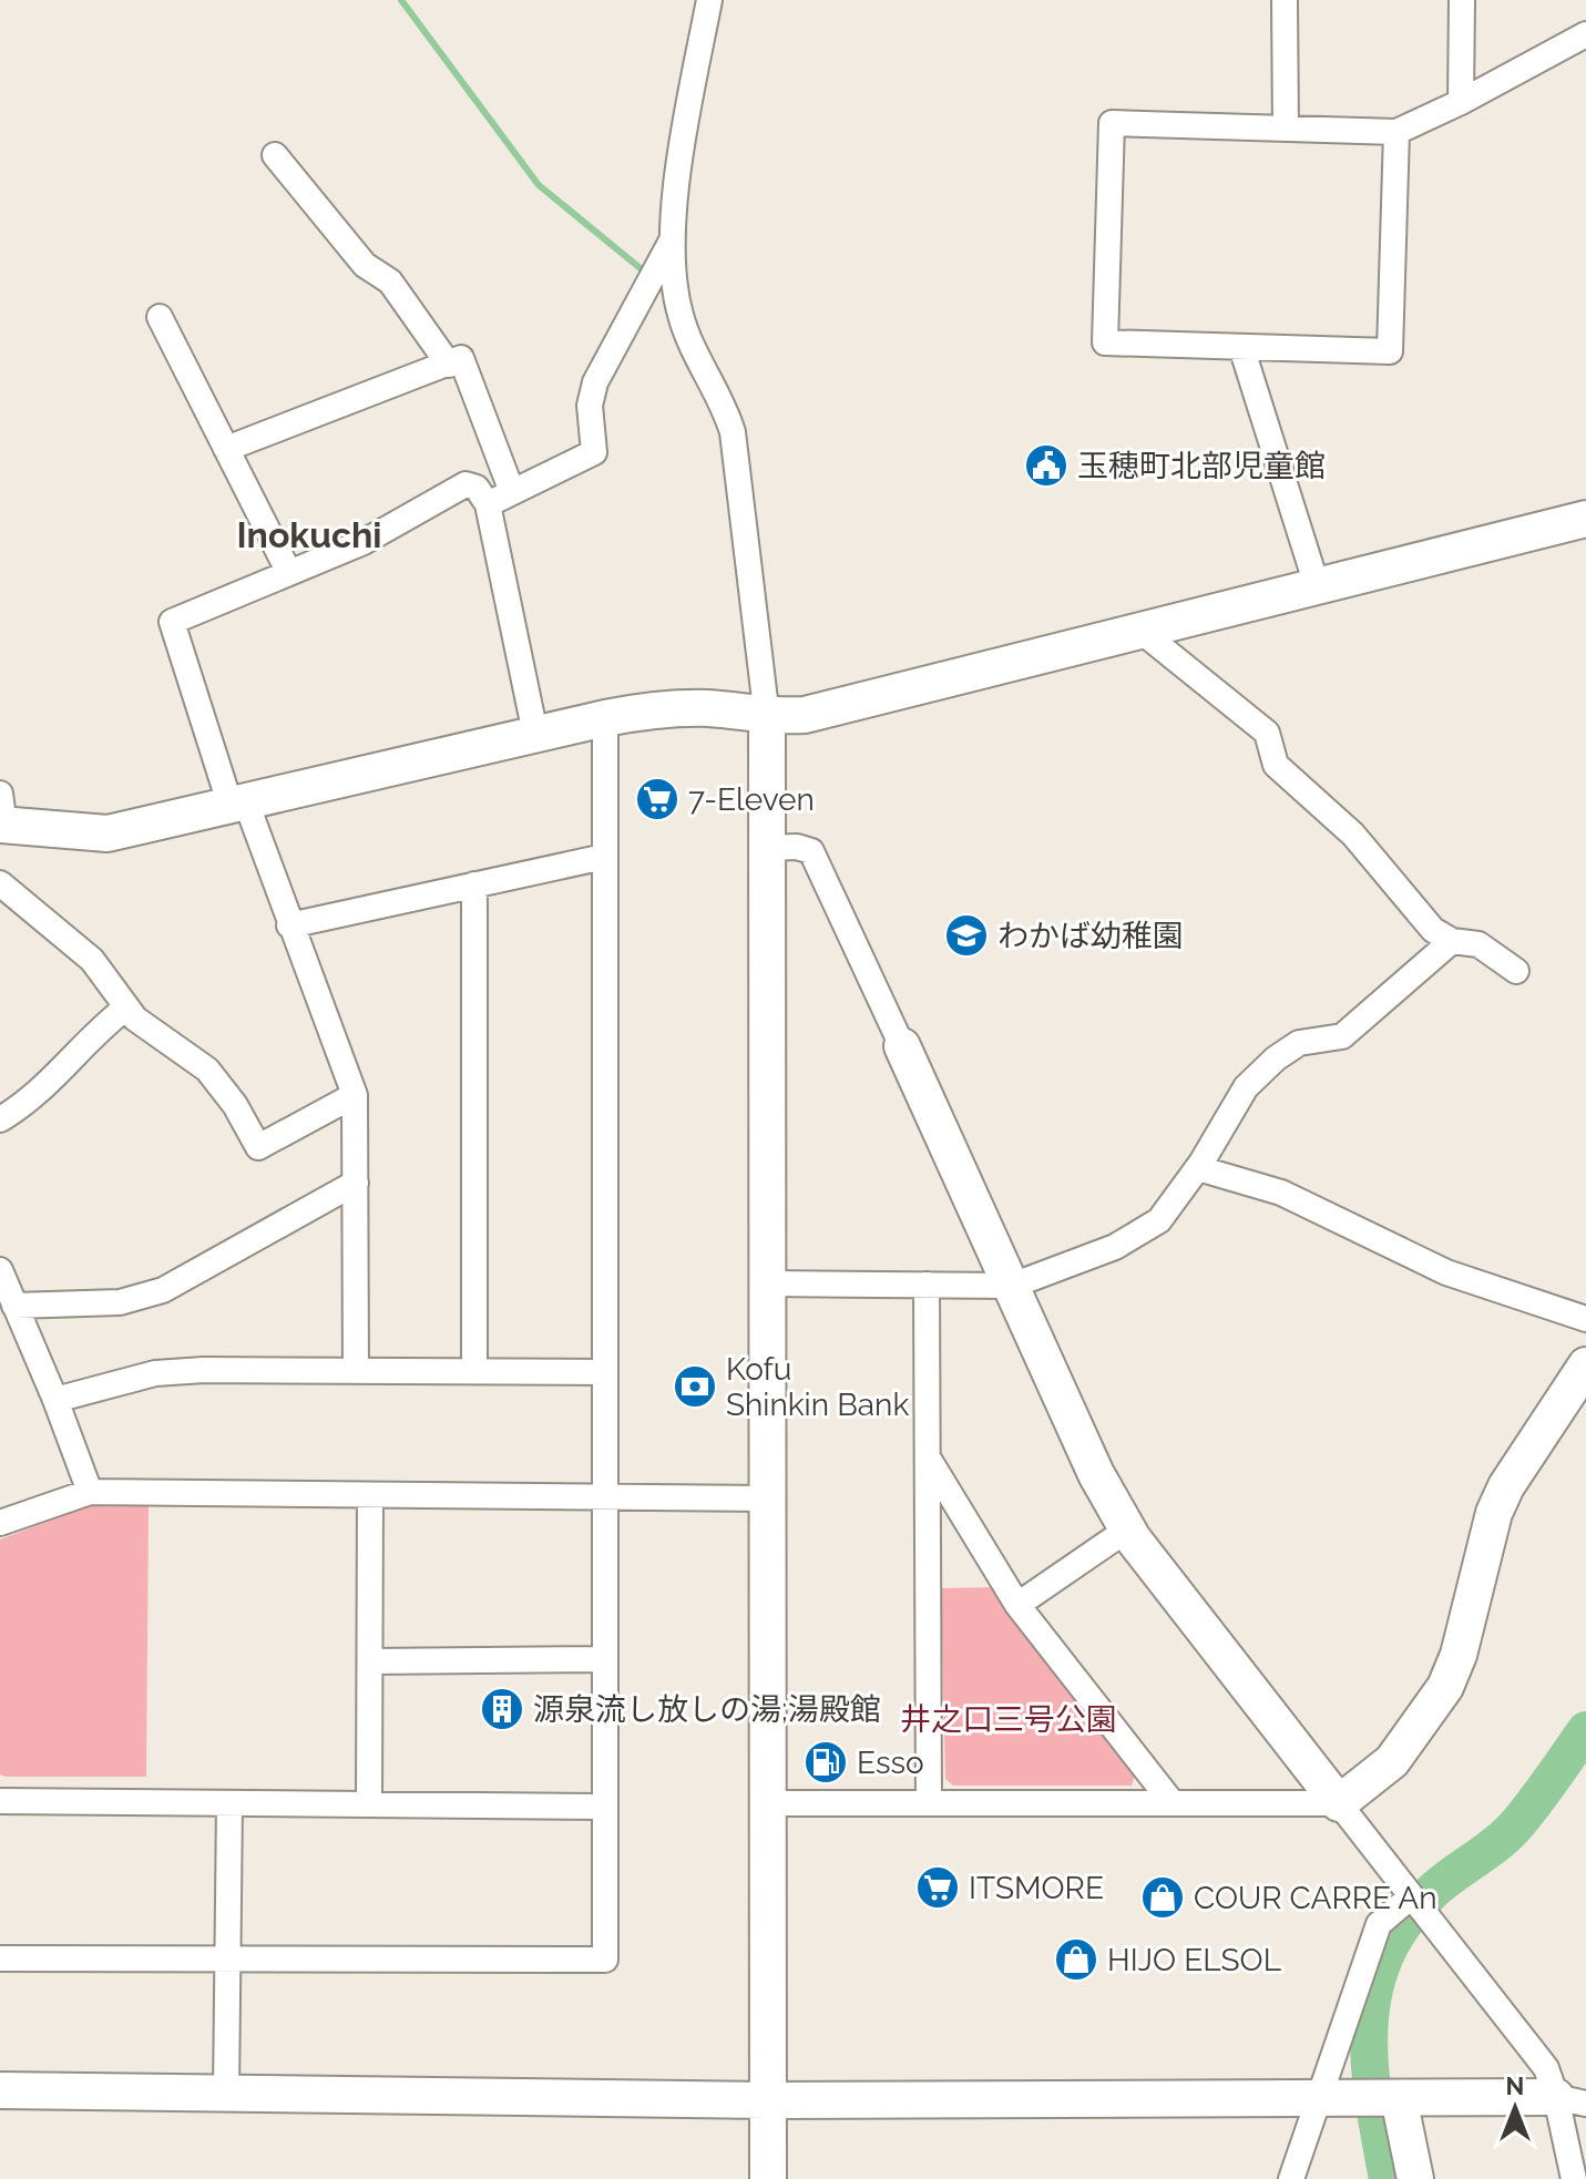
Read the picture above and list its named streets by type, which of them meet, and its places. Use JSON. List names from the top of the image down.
{
  "districts": ["Inokuchi"],
  "parks": ["井之口三号公園"],
  "places": {
    "public building": ["玉穂町北部児童館"],
    "supermarket": ["7-Eleven", "ITSMORE"],
    "school or university": ["わかば幼稚園"],
    "bank": ["Kofu Shinkin Bank"],
    "building": ["源泉流し放しの湯;湯殿館"],
    "fuel station": ["Esso"],
    "shop": ["COUR CARRE An", "HIJO ELSOL"]
  },
  "north": "top"
}
